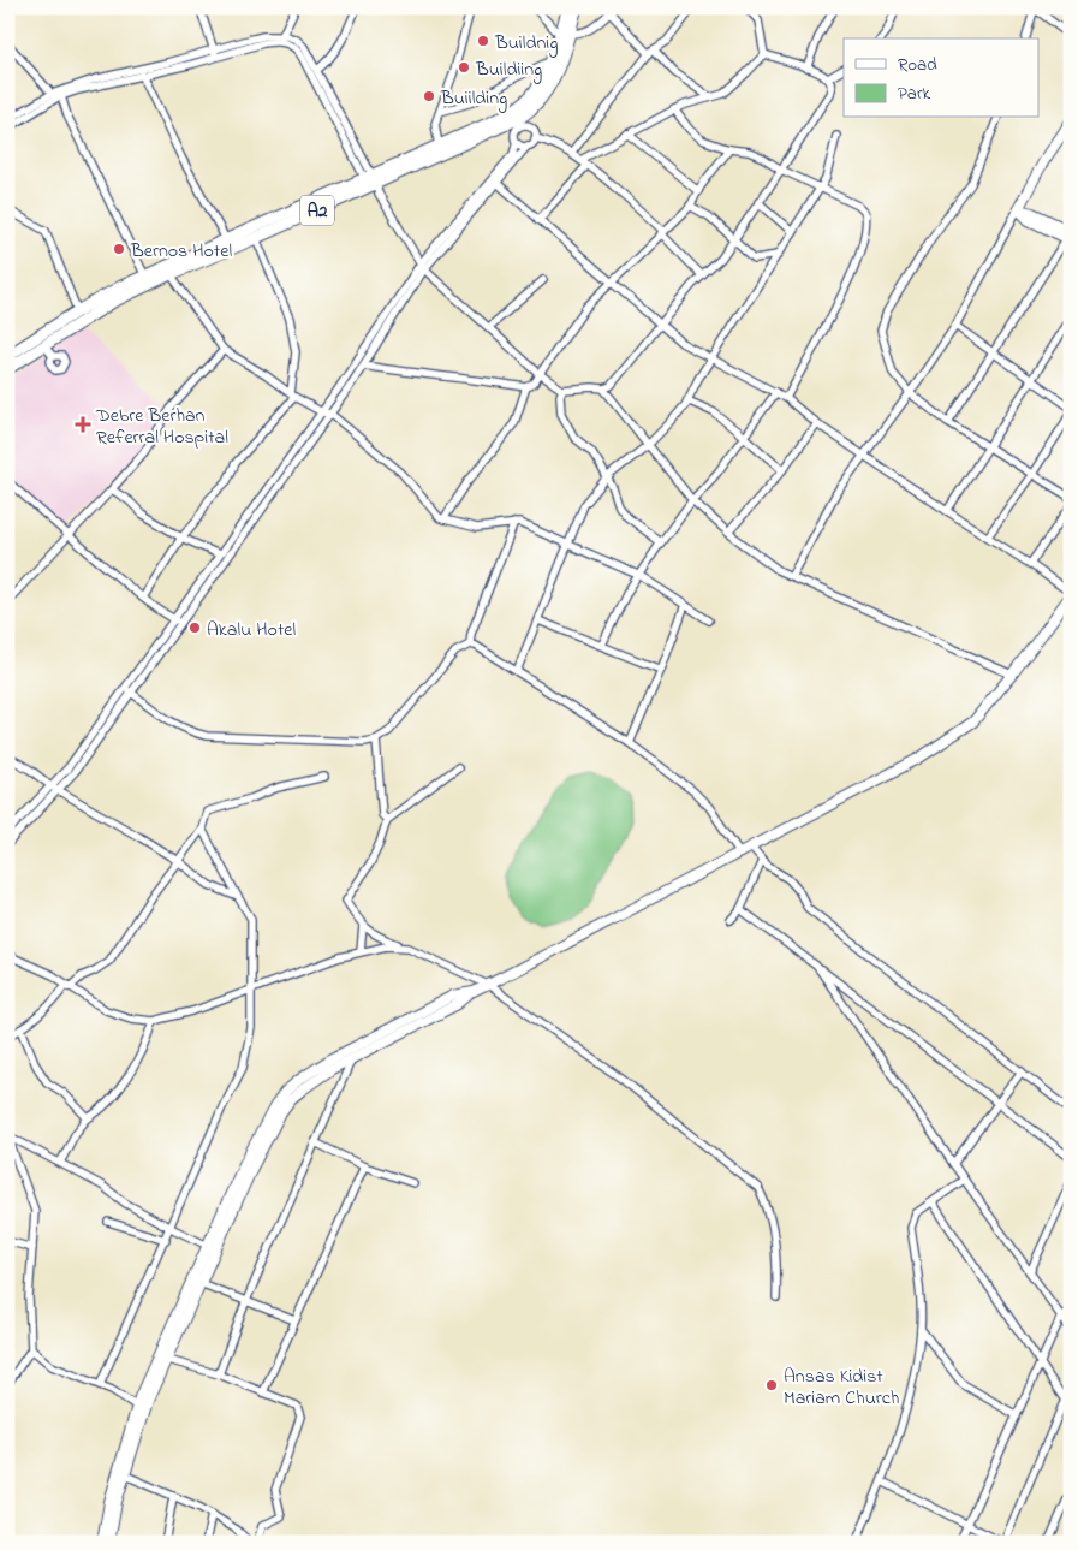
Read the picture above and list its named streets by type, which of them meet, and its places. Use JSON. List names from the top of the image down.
{
  "streets": {
    "highway": ["A2"]
  },
  "places": {
    "other": [
      "Buildnig",
      "Buildiing",
      "Buiilding",
      "Bernos Hotel",
      "Akalu Hotel",
      "Ansas Kidist Mariam Church"
    ],
    "health": ["Debre Berhan Referral Hospital"]
  },
  "legend": ["Road", "Park"]
}
